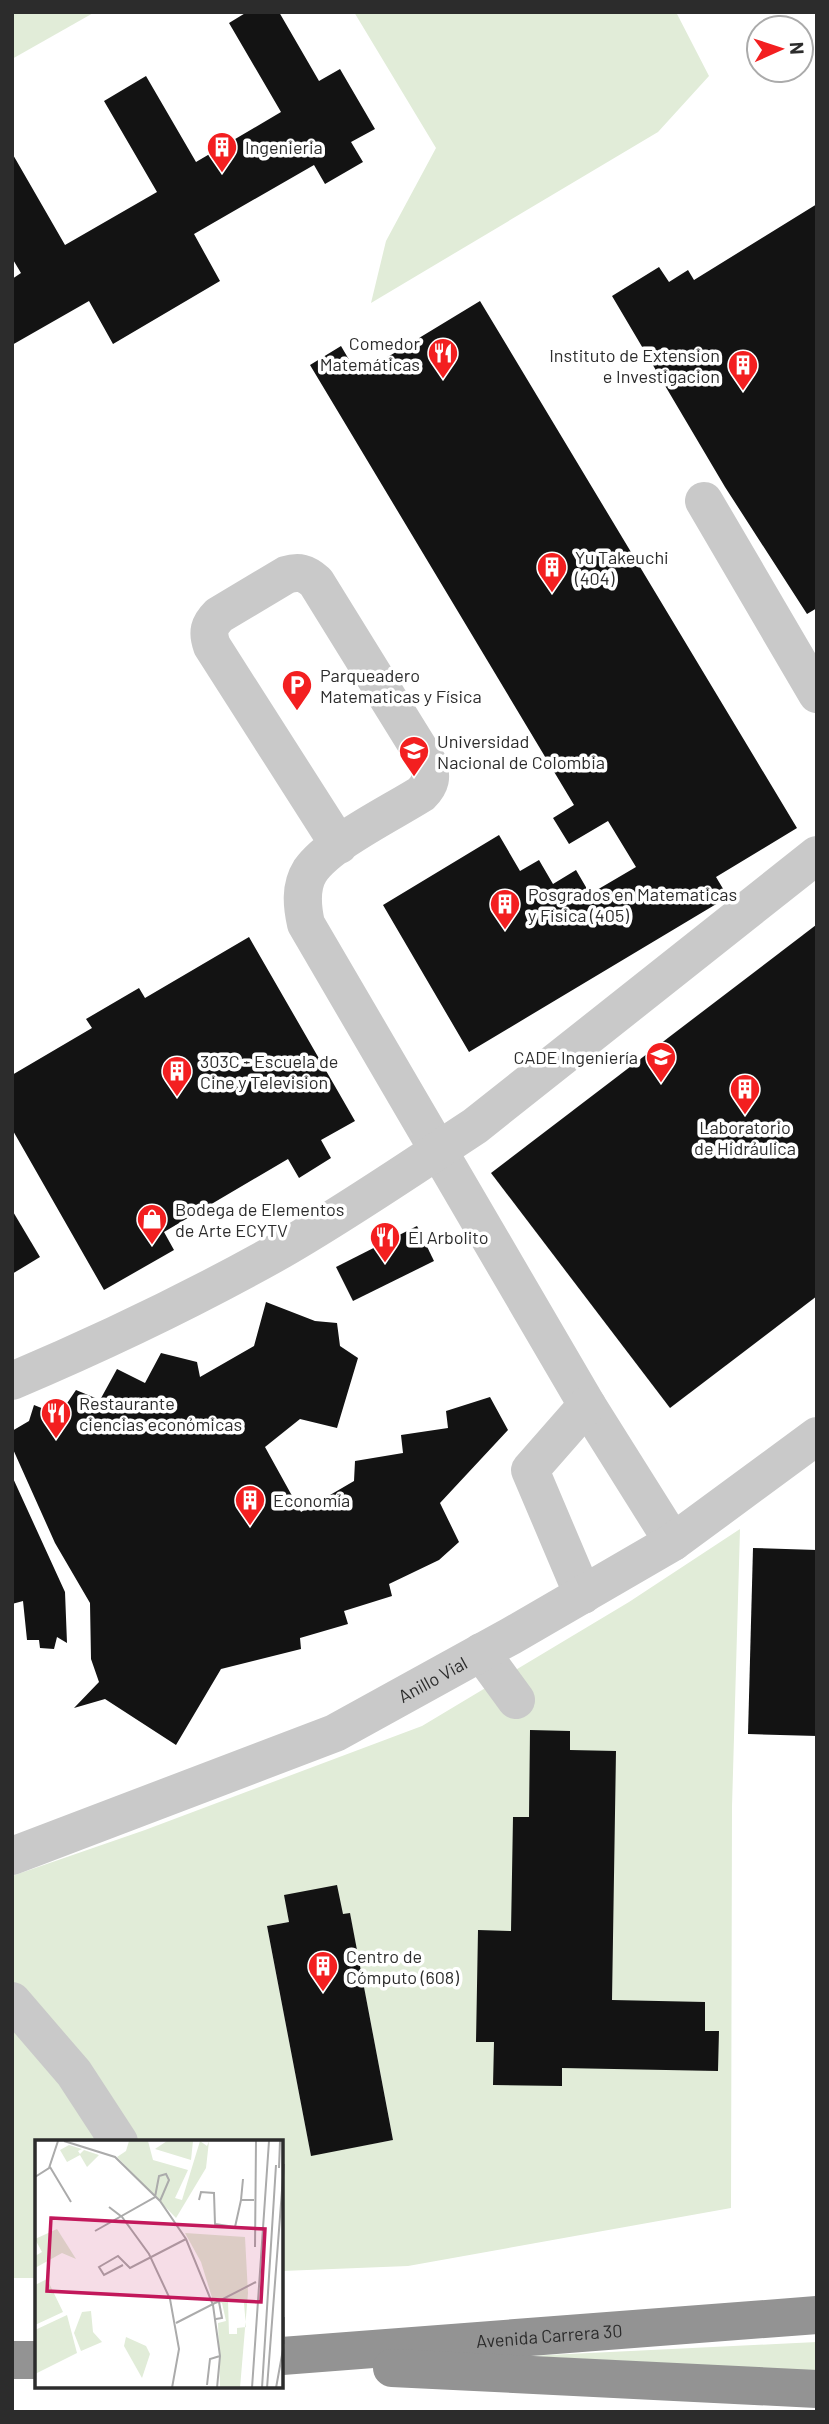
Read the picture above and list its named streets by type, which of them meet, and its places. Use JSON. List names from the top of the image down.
{
  "streets": {
    "highway": ["Avenida Carrera 30"],
    "street": ["Anillo Vial"]
  },
  "places": {
    "building": [
      "Ingenieria",
      "Instituto de Extension e Investigacion",
      "Yu Takeuchi (404)",
      "Posgrados en Matematicas y Fisica (405)",
      "303C - Escuela de Cine y Television",
      "Laboratorio de Hidráulica",
      "Economía",
      "Centro de Cómputo (608)"
    ],
    "restaurant": ["Comedor Matemáticas", "El Arbolito", "Restaurante ciencias económicas"],
    "parking": ["Parqueadero Matematicas y Física"],
    "school or university": ["Universidad Nacional de Colombia", "CADE Ingeniería"],
    "shop": ["Bodega de Elementos de Arte ECYTV"]
  },
  "north": "right"
}
